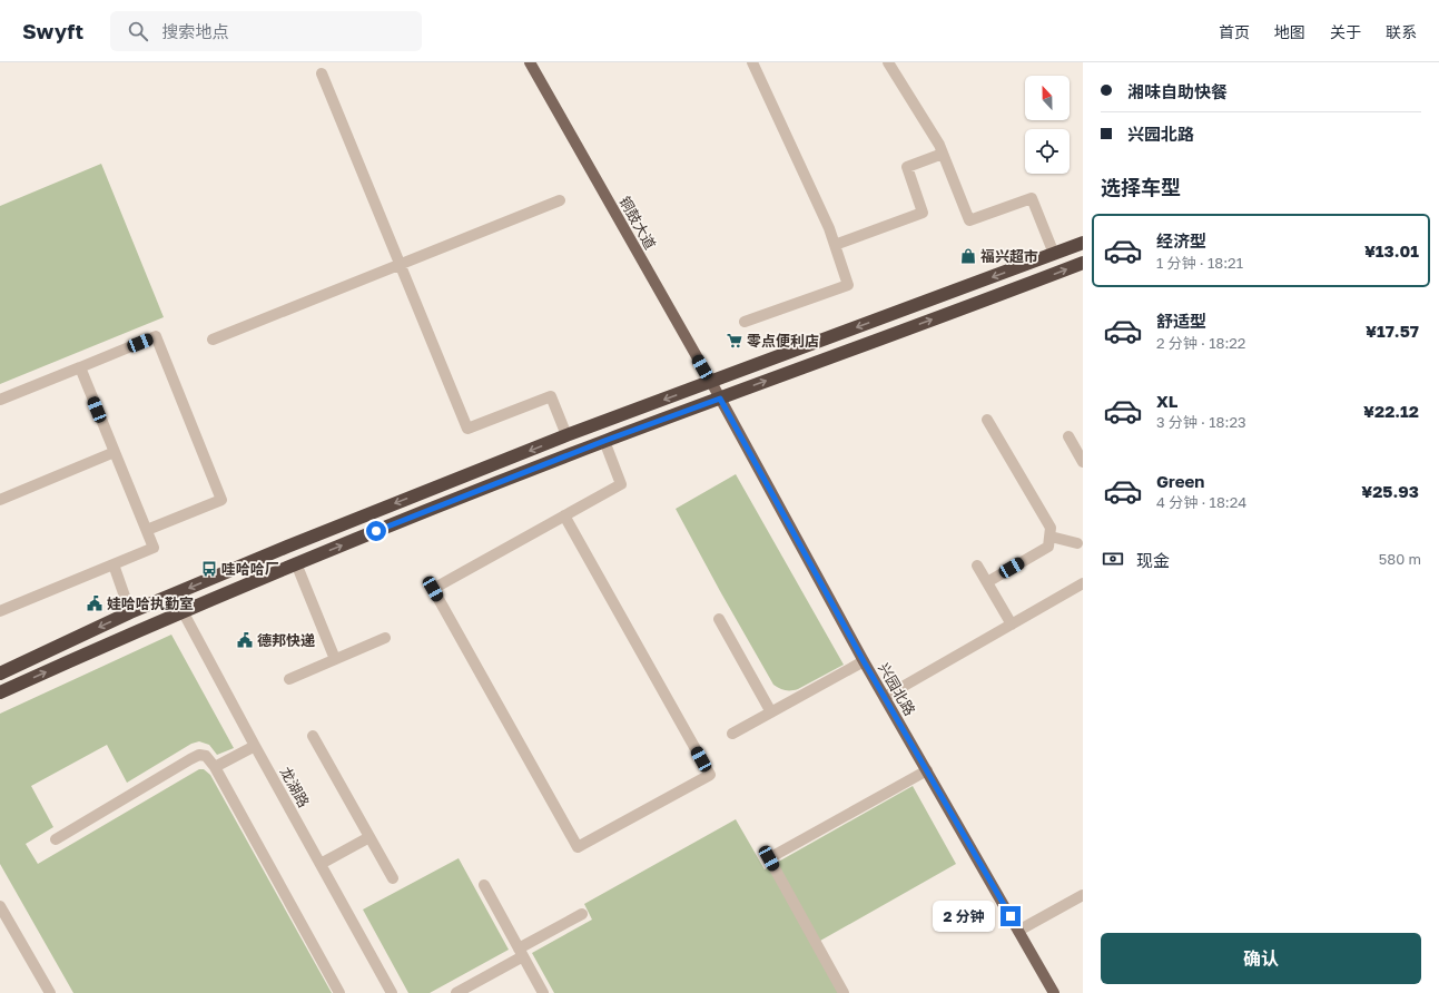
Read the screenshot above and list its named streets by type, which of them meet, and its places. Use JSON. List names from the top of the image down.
{
  "streets": {
    "main road": ["铜鼓大道", "兴园北路"],
    "street": ["龙湖路"]
  },
  "crossings": [
    ["铜鼓大道", "兴园北路"]
  ],
  "places": {
    "shop": ["福兴超市"],
    "supermarket": ["零点便利店"],
    "bus stop": ["哇哈哈厂"],
    "public building": ["娃哈哈执勤室", "德邦快递"]
  },
  "north": "top",
  "page": {
    "header": "Swyft",
    "search": "搜索地点",
    "nav": [
      "首页",
      "地图",
      "关于",
      "联系"
    ],
    "banner": ["湘味自助快餐", "兴园北路"],
    "heading": "选择车型",
    "list": [
      {
        "name": "经济型",
        "note": "1 分钟 · 18:21",
        "value": "¥13.01"
      },
      {
        "name": "舒适型",
        "note": "2 分钟 · 18:22",
        "value": "¥17.57"
      },
      {
        "name": "XL",
        "note": "3 分钟 · 18:23",
        "value": "¥22.12"
      },
      {
        "name": "Green",
        "note": "4 分钟 · 18:24",
        "value": "¥25.93"
      }
    ],
    "pay": ["现金", "580 m"],
    "bubble": "2 分钟",
    "buttons": "确认"
  }
}
